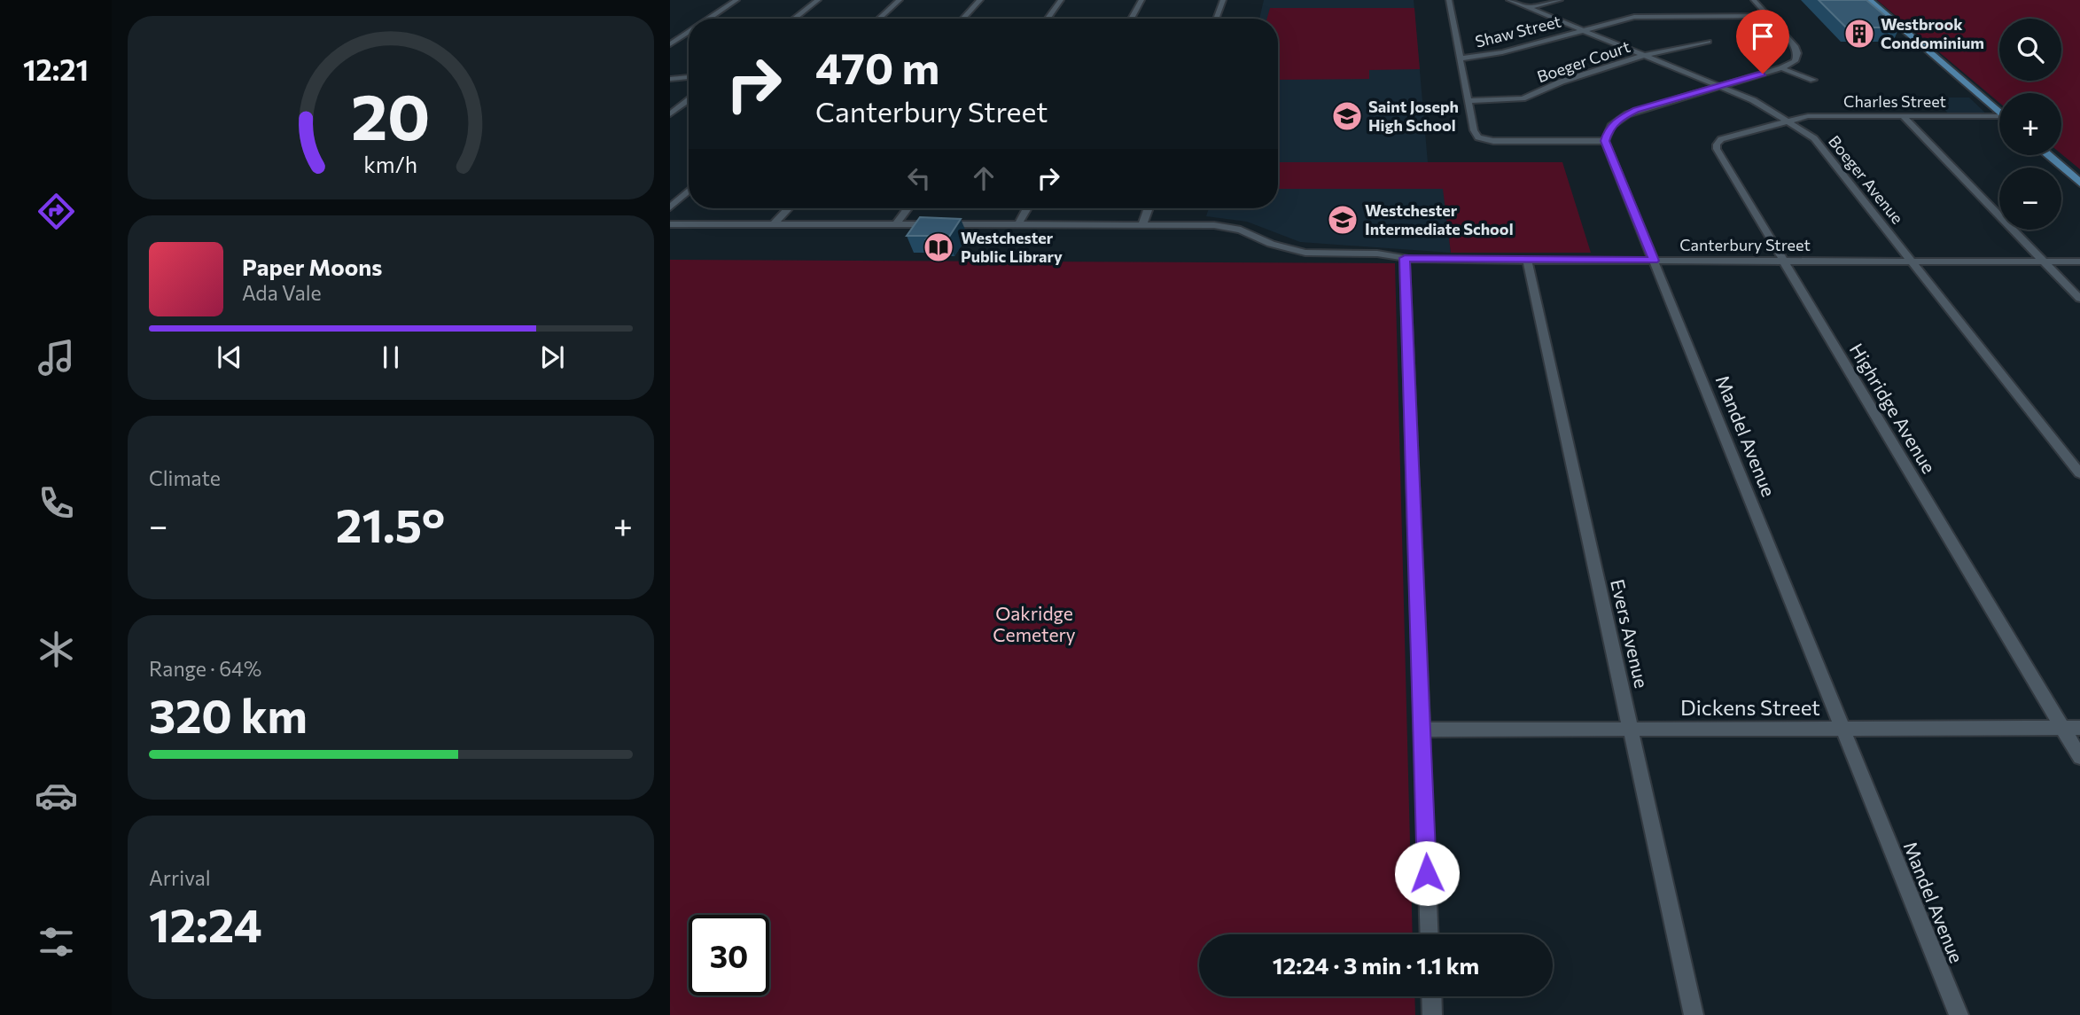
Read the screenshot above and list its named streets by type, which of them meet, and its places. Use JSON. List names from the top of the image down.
{
  "streets": {
    "street": [
      "Shaw Street",
      "Boeger Court",
      "Charles Street",
      "Boeger Avenue",
      "Canterbury Street",
      "Highridge Avenue",
      "Mandel Avenue",
      "Evers Avenue",
      "Dickens Street"
    ]
  },
  "crossings": [
    ["Shaw Street", "Boeger Avenue"],
    ["Boeger Court", "Boeger Avenue"],
    ["Charles Street", "Boeger Avenue"],
    ["Charles Street", "Highridge Avenue"],
    ["Boeger Avenue", "Canterbury Street"],
    ["Boeger Avenue", "Highridge Avenue"],
    ["Canterbury Street", "Highridge Avenue"],
    ["Canterbury Street", "Mandel Avenue"],
    ["Canterbury Street", "Evers Avenue"],
    ["Highridge Avenue", "Dickens Street"],
    ["Mandel Avenue", "Dickens Street"],
    ["Evers Avenue", "Dickens Street"]
  ],
  "parks": ["Oakridge Cemetery"],
  "places": {
    "building": ["Westbrook Condominium"],
    "school or university": ["Saint Joseph High School", "Westchester Intermediate School"],
    "library": ["Westchester Public Library"]
  },
  "page": {
    "tabs": "12:21",
    "map_buttons": ["+", "−"],
    "turn": ["470 m", "Canterbury Street"],
    "song": ["Paper Moons", "Ada Vale"],
    "tile": [
      "Climate",
      ["Range · 64%", "320 km"],
      ["Arrival", "12:24"]
    ],
    "heat": ["−", "21.5°", "+"],
    "limit": "30",
    "trip": "12:24 · 3 min · 1.1 km",
    "gauge": ["20", "km/h"]
  }
}
